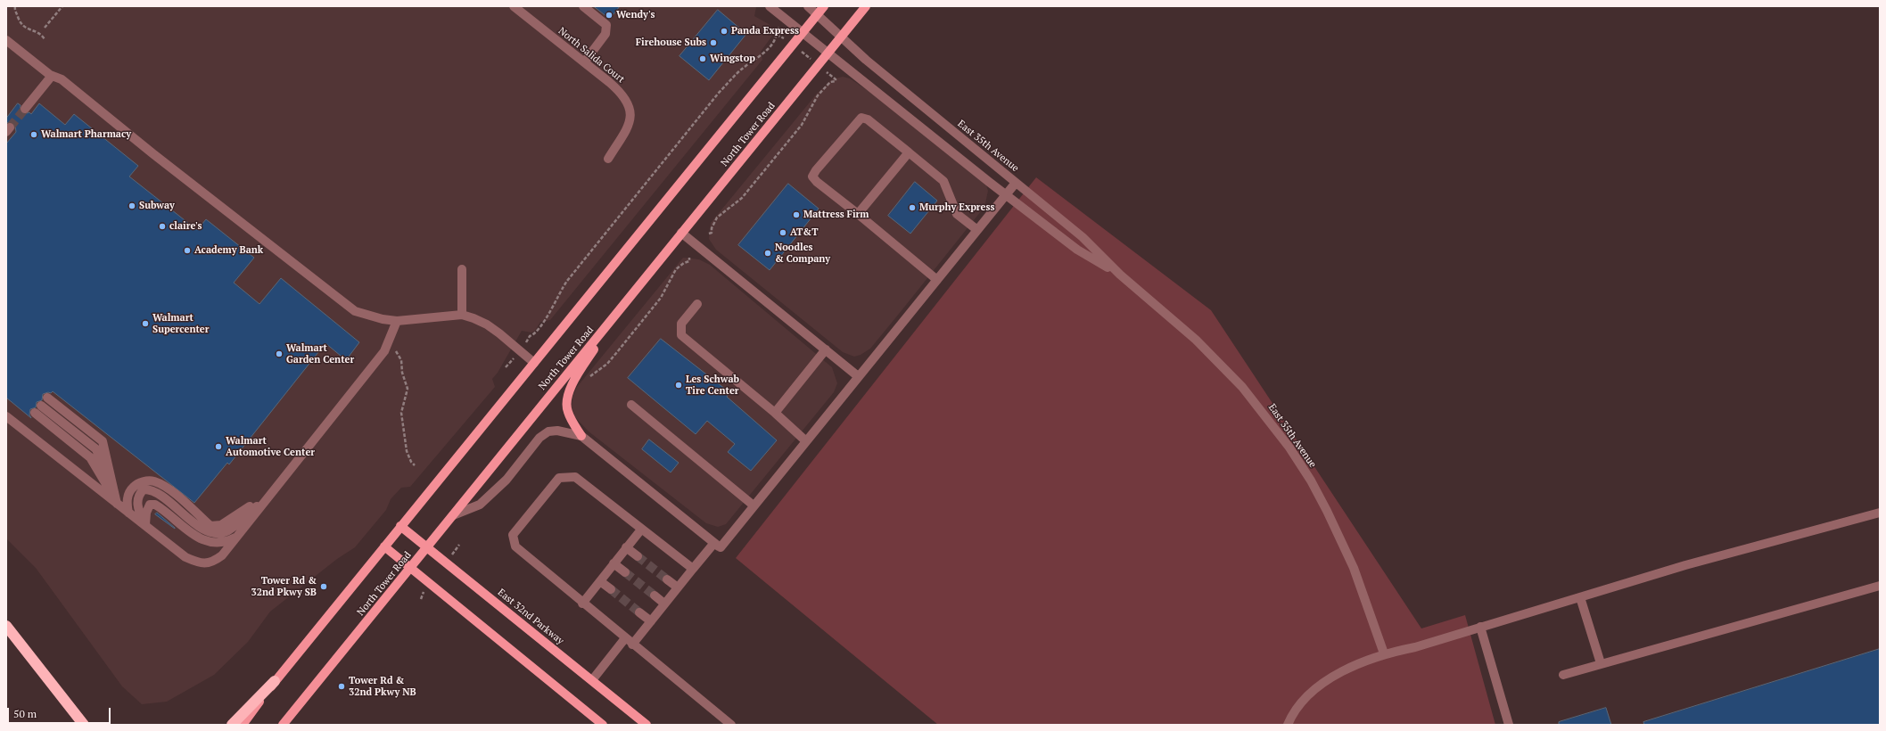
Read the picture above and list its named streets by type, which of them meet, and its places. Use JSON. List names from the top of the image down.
{
  "streets": {
    "main road": ["North Tower Road", "East 32nd Parkway"],
    "street": ["North Salida Court", "East 35th Avenue"]
  },
  "crossings": [
    ["North Tower Road", "East 35th Avenue"],
    ["North Tower Road", "East 32nd Parkway"]
  ],
  "places": [
    "Wendy's",
    "Panda Express",
    "Firehouse Subs",
    "Wingstop",
    "Walmart Pharmacy",
    "Subway",
    "Murphy Express",
    "Mattress Firm",
    "claire's",
    "AT&T",
    "Academy Bank",
    "Noodles & Company",
    "Walmart Supercenter",
    "Walmart Garden Center",
    "Les Schwab Tire Center",
    "Walmart Automotive Center",
    "Tower Rd & 32nd Pkwy SB",
    "Tower Rd & 32nd Pkwy NB"
  ],
  "scale_bar": "50 m"
}
